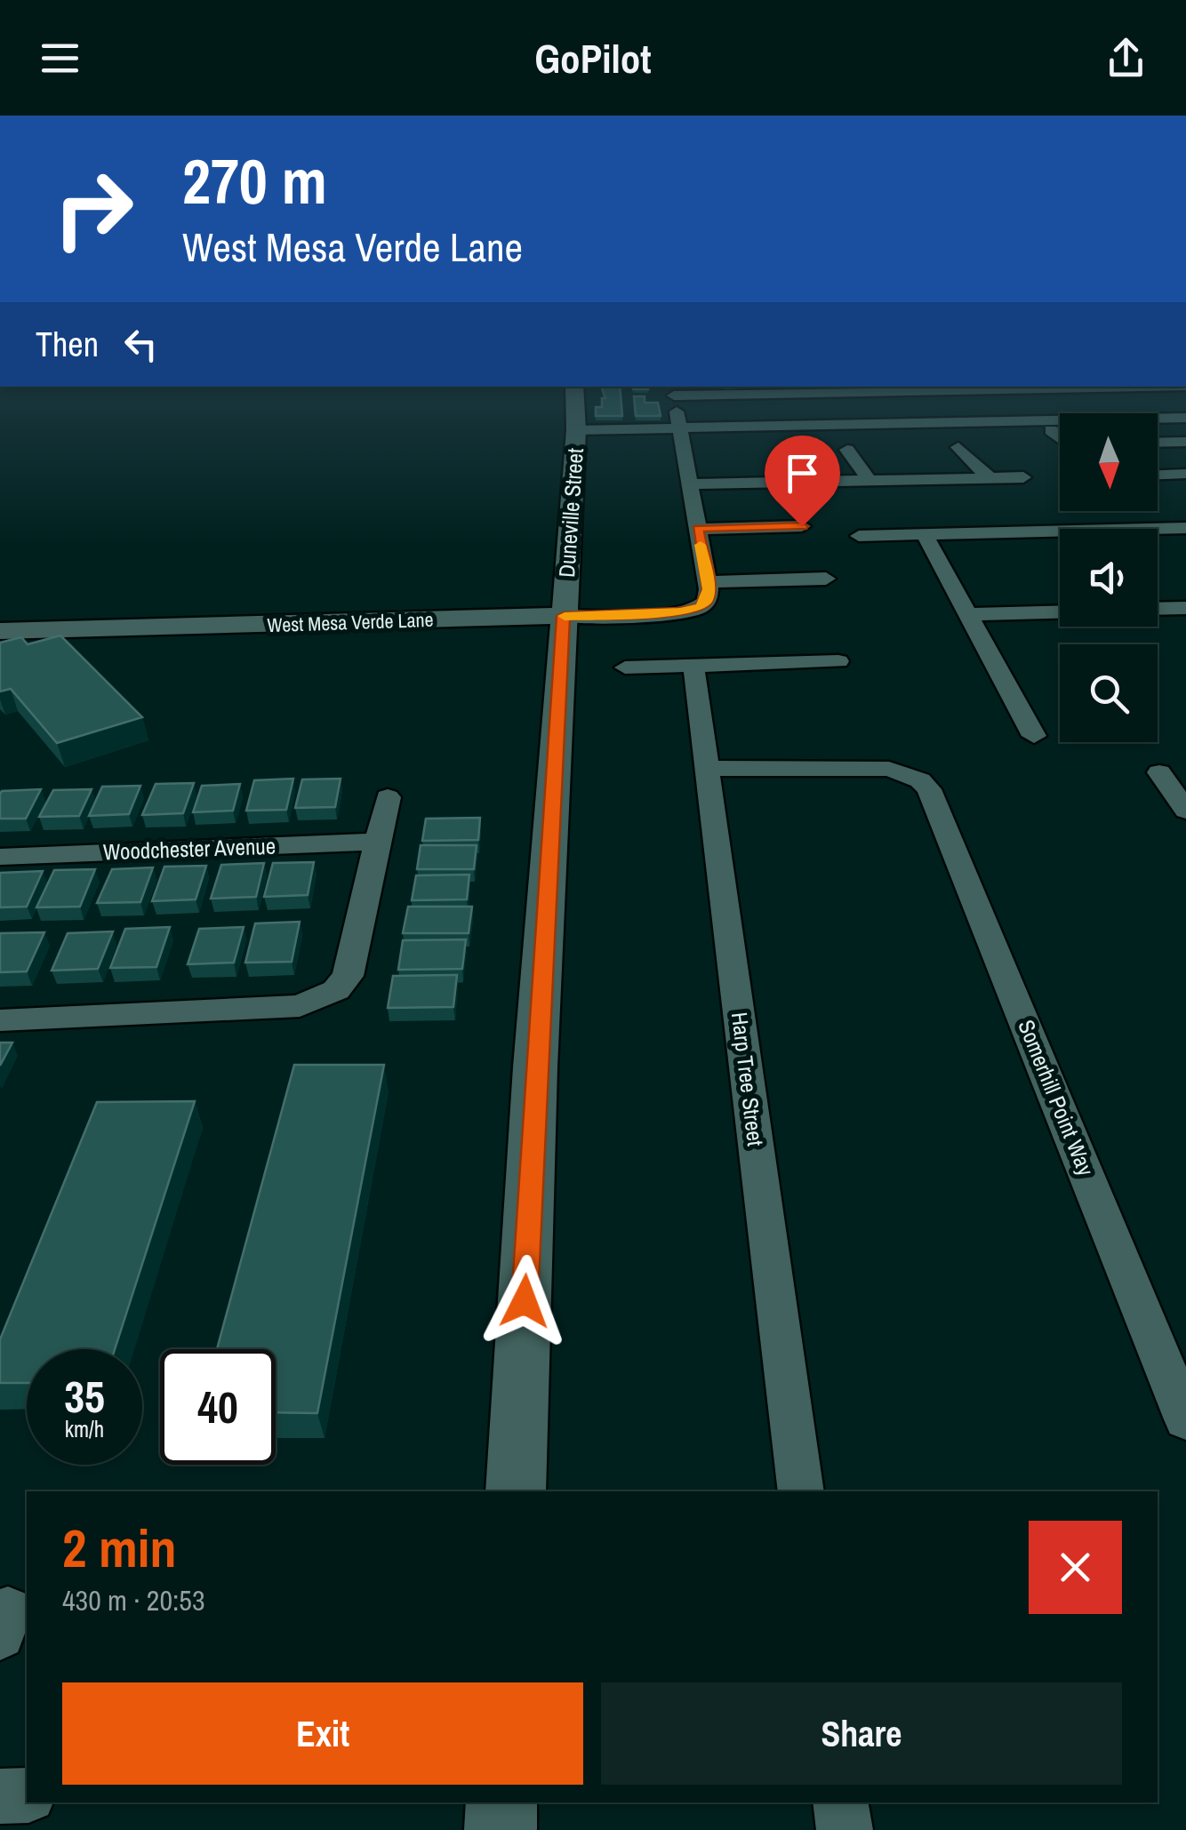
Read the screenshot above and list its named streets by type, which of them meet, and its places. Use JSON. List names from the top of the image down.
{
  "streets": {
    "street": [
      "Duneville Street",
      "West Mesa Verde Lane",
      "Woodchester Avenue",
      "Harp Tree Street",
      "Somerhill Point Way"
    ]
  },
  "crossings": [
    ["Duneville Street", "West Mesa Verde Lane"],
    ["Harp Tree Street", "Somerhill Point Way"]
  ],
  "north": "bottom",
  "page": {
    "header": "GoPilot",
    "turn": ["270 m", "West Mesa Verde Lane"],
    "then": "Then",
    "speed": "35 km/h",
    "limit": "40",
    "heading": ["2 min", "430 m · 20:53"],
    "buttons": ["Exit", "Share"]
  }
}
